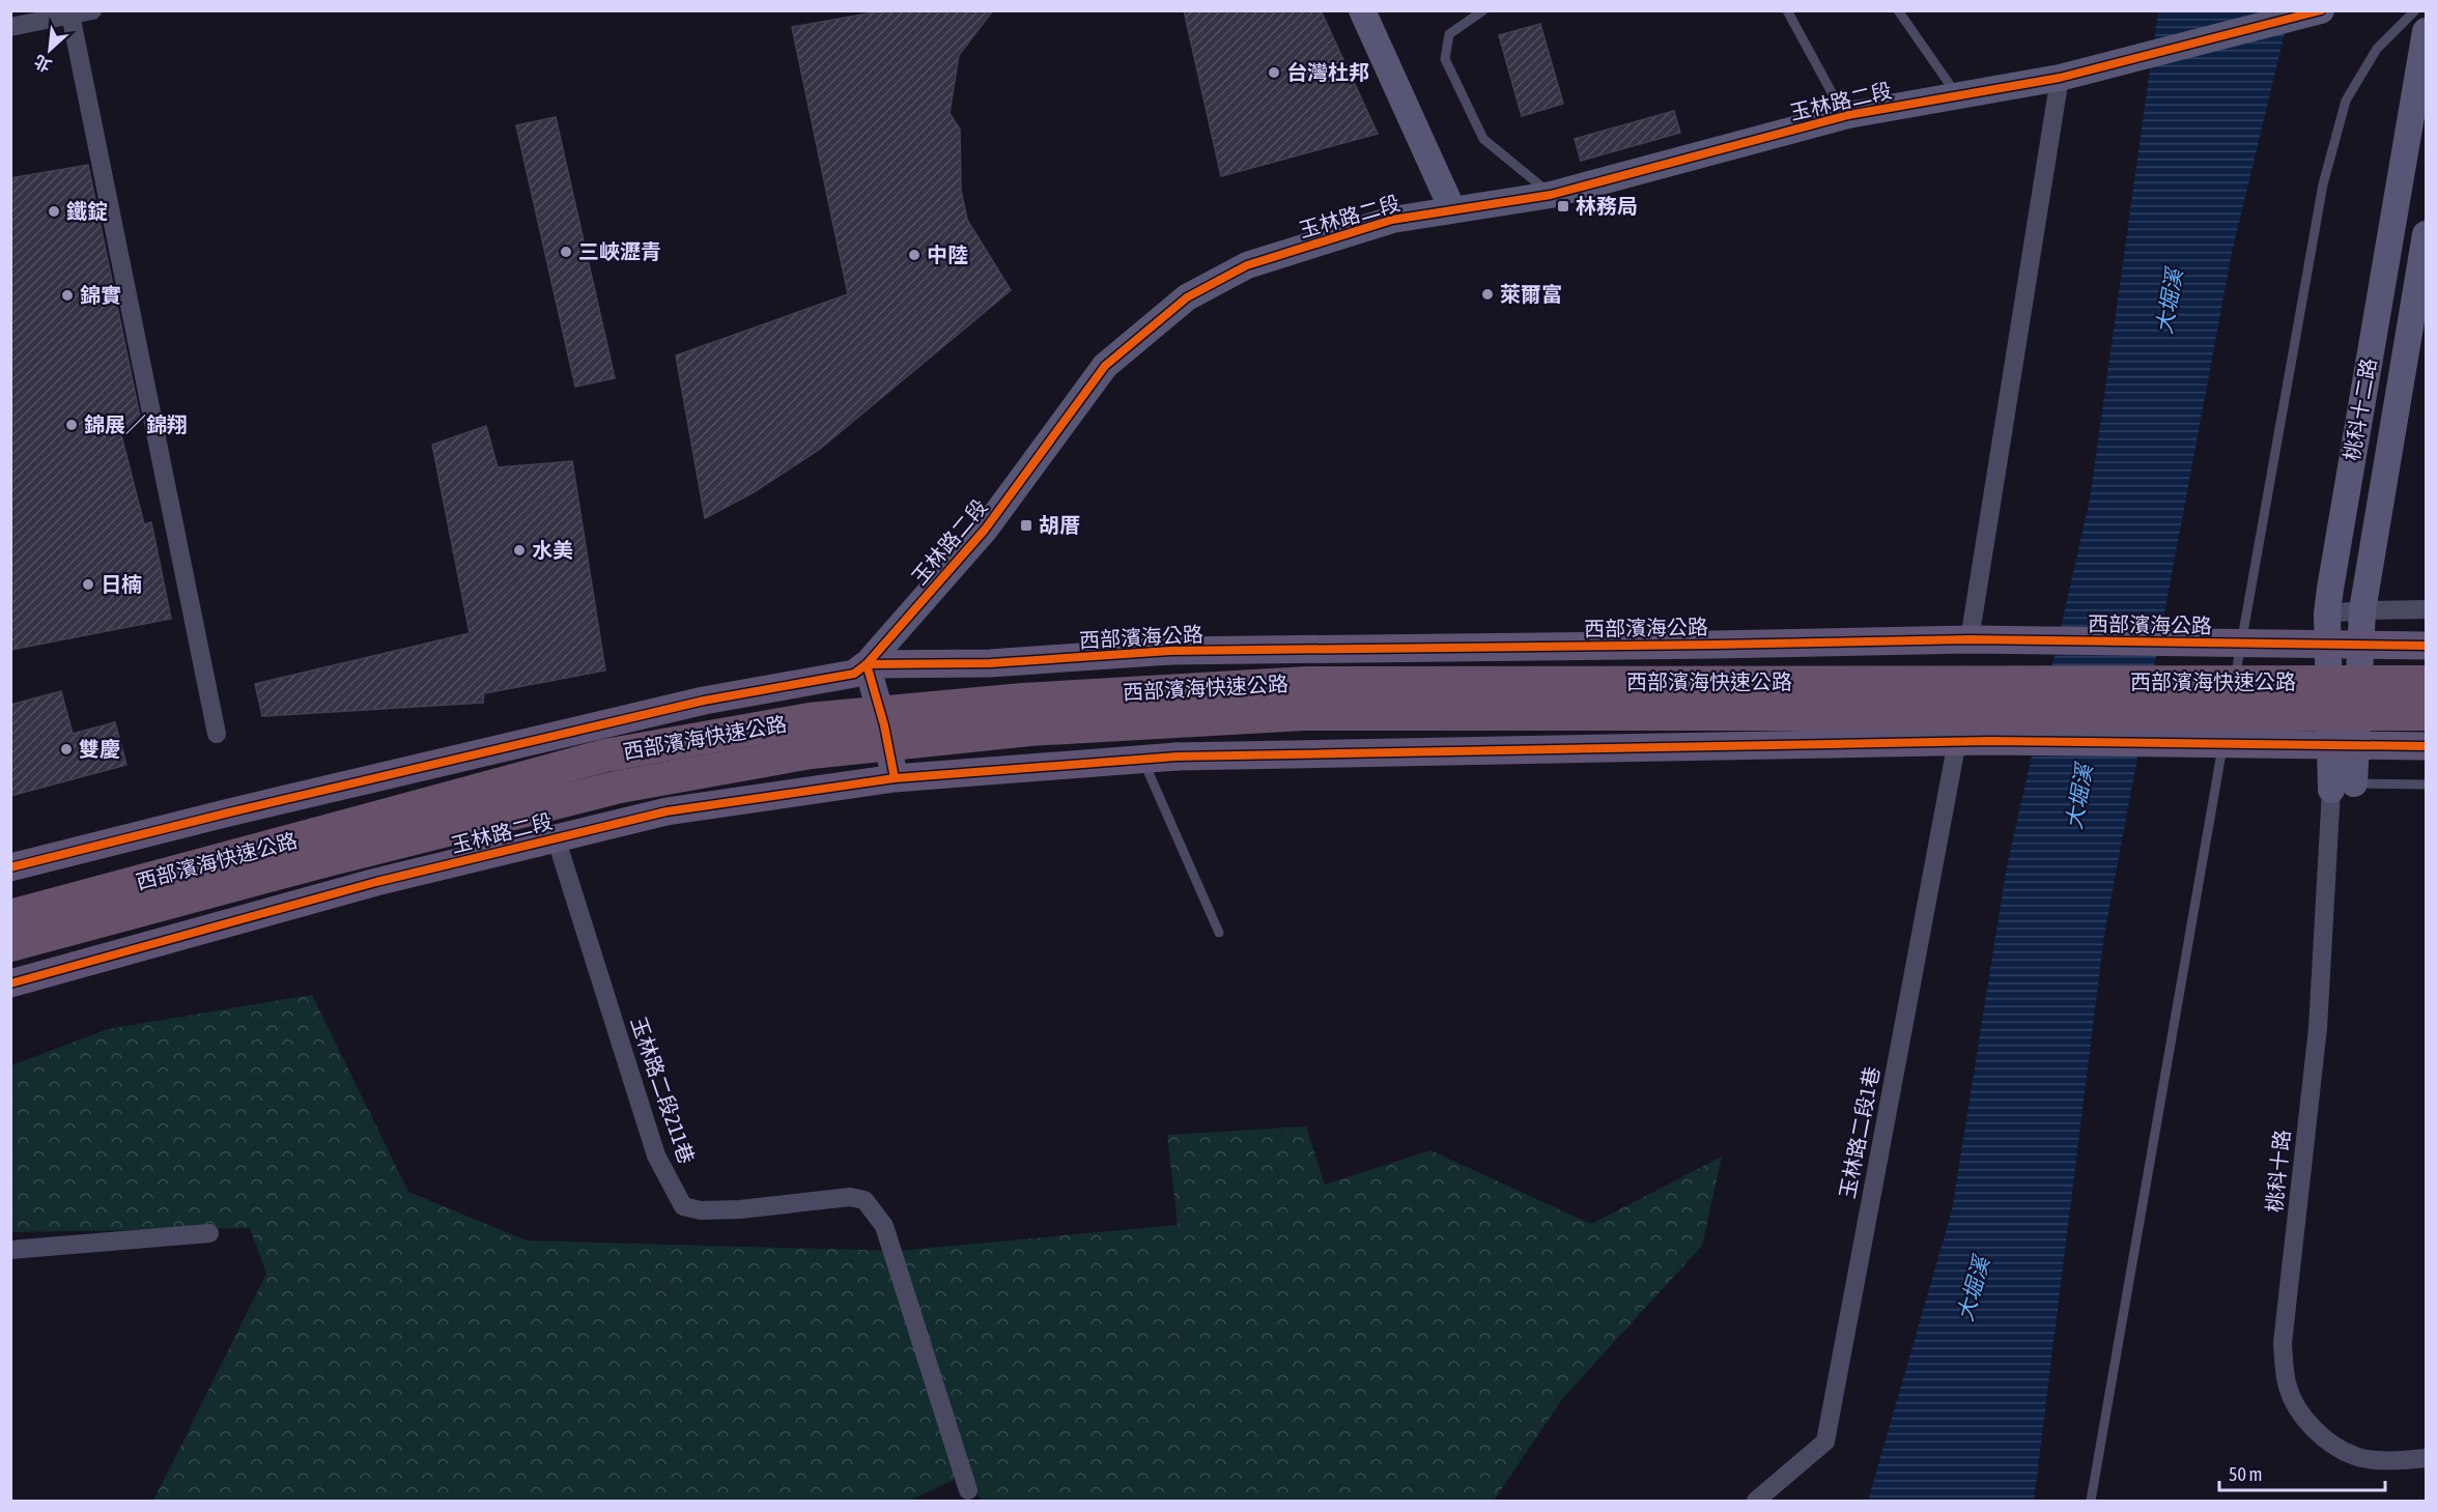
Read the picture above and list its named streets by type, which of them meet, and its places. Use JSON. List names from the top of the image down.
{
  "streets": {
    "highway": ["西部濱海快速公路"],
    "main road": ["玉林路二段", "西部濱海公路"],
    "street": [
      "桃科十二路",
      "玉林路二段211巷",
      "玉林路二段1巷",
      "桃科十路"
    ]
  },
  "crossings": [
    ["玉林路二段", "西部濱海公路"],
    ["玉林路二段", "玉林路二段211巷"],
    ["桃科十二路", "桃科十路"]
  ],
  "water": ["大堀溪"],
  "places": {
    "other": [
      "台灣杜邦",
      "鐵錠",
      "三峽瀝青",
      "中陸",
      "萊爾富",
      "錦實",
      "錦展／錦翔",
      "水美",
      "日楠",
      "雙慶"
    ],
    "transit": ["林務局", "胡厝"]
  },
  "scale_bar": "50 m",
  "north": "bottom left"
}
